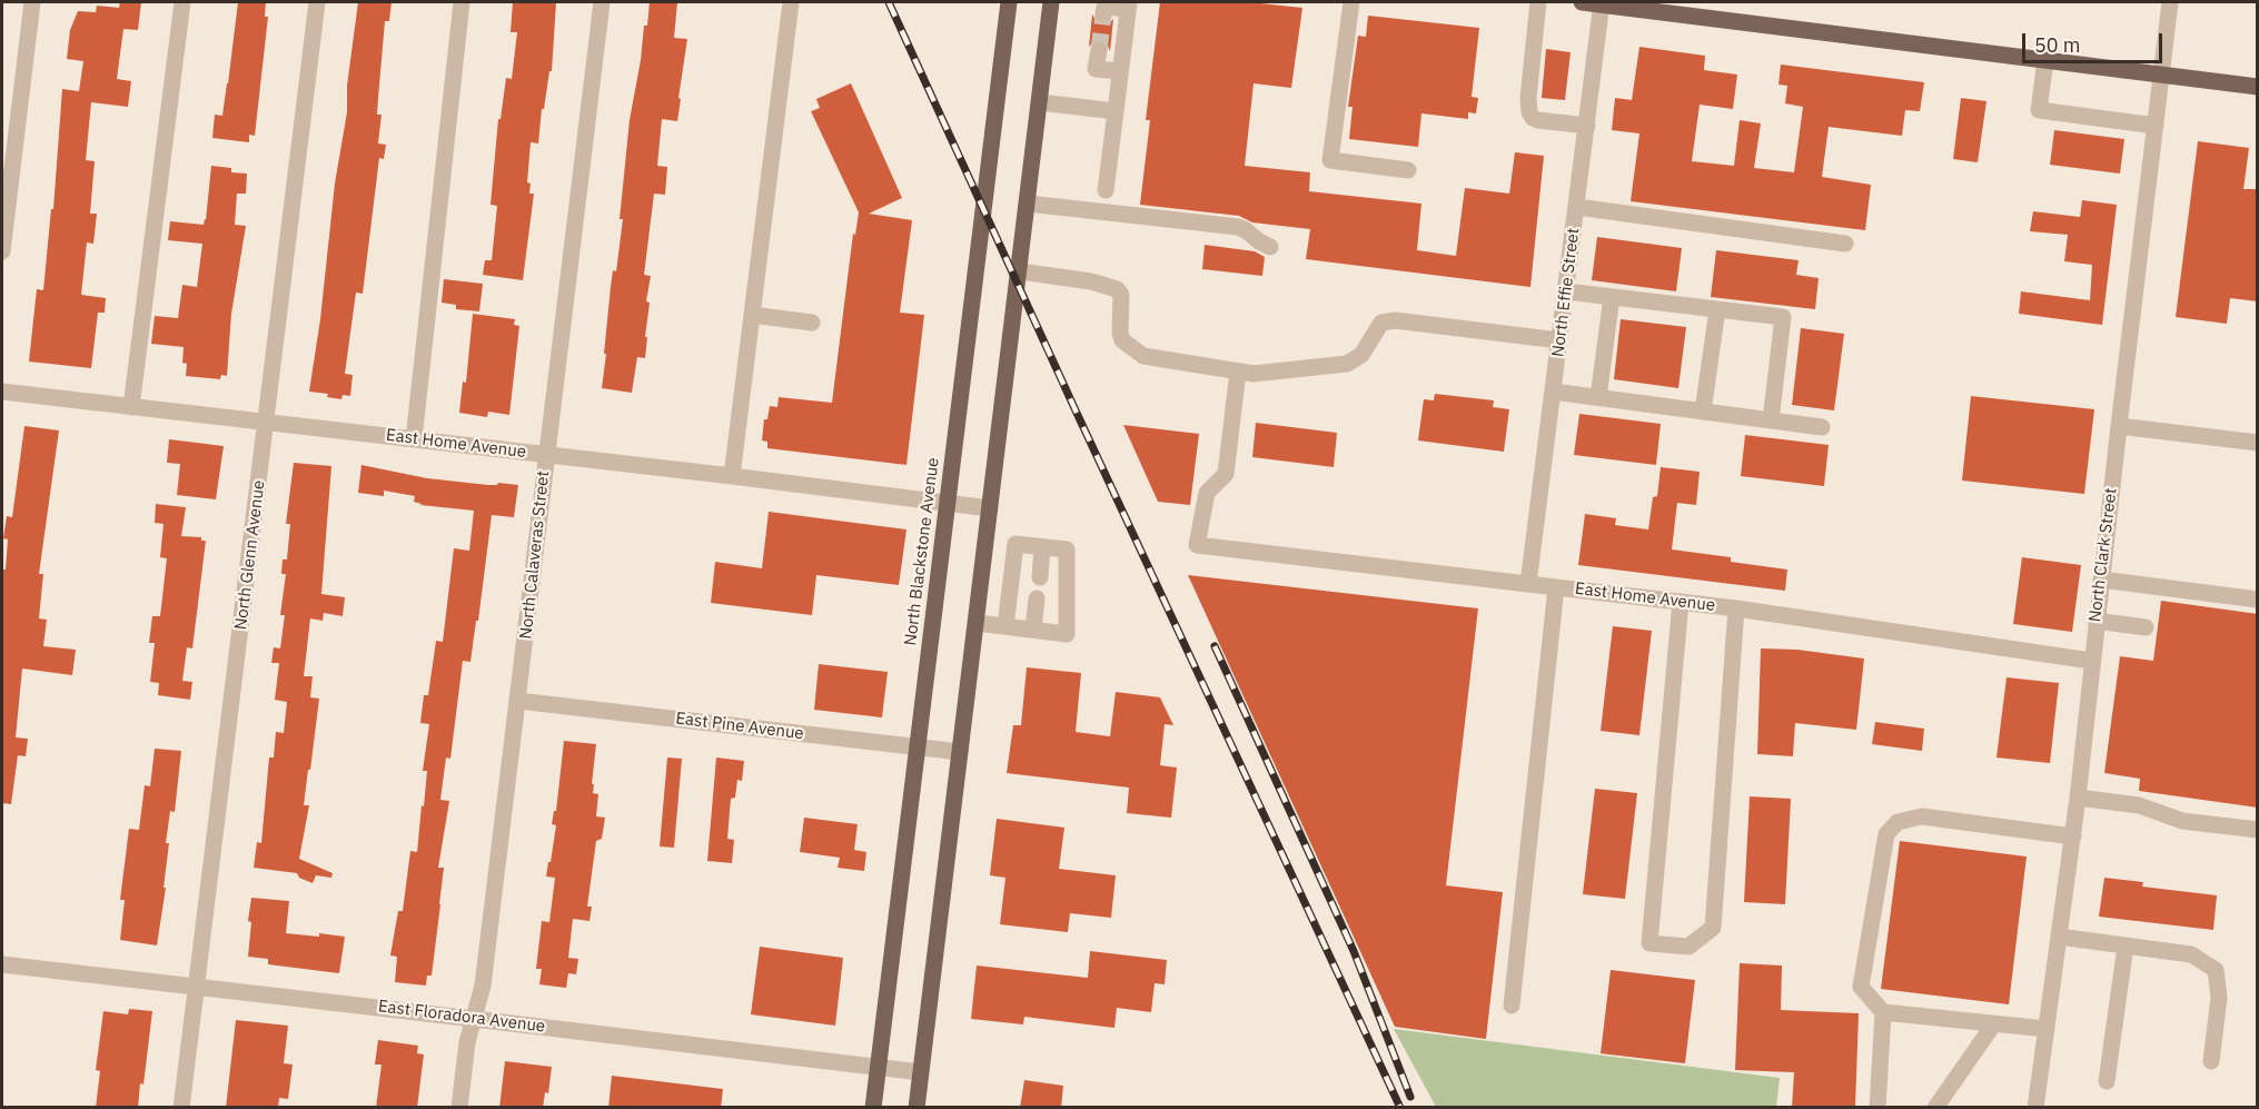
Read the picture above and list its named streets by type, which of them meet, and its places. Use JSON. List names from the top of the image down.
{
  "streets": {
    "main road": ["North Blackstone Avenue"],
    "street": [
      "North Effie Street",
      "East Home Avenue",
      "North Glenn Avenue",
      "North Calaveras Street",
      "North Clark Street",
      "East Pine Avenue",
      "East Floradora Avenue"
    ]
  },
  "crossings": [
    ["North Effie Street", "East Home Avenue"],
    ["East Home Avenue", "North Blackstone Avenue"],
    ["East Home Avenue", "North Glenn Avenue"],
    ["East Home Avenue", "North Calaveras Street"],
    ["East Home Avenue", "North Clark Street"],
    ["North Blackstone Avenue", "East Pine Avenue"],
    ["North Blackstone Avenue", "East Floradora Avenue"],
    ["North Glenn Avenue", "East Floradora Avenue"],
    ["North Calaveras Street", "East Pine Avenue"],
    ["North Calaveras Street", "East Floradora Avenue"]
  ],
  "scale_bar": "50 m"
}
